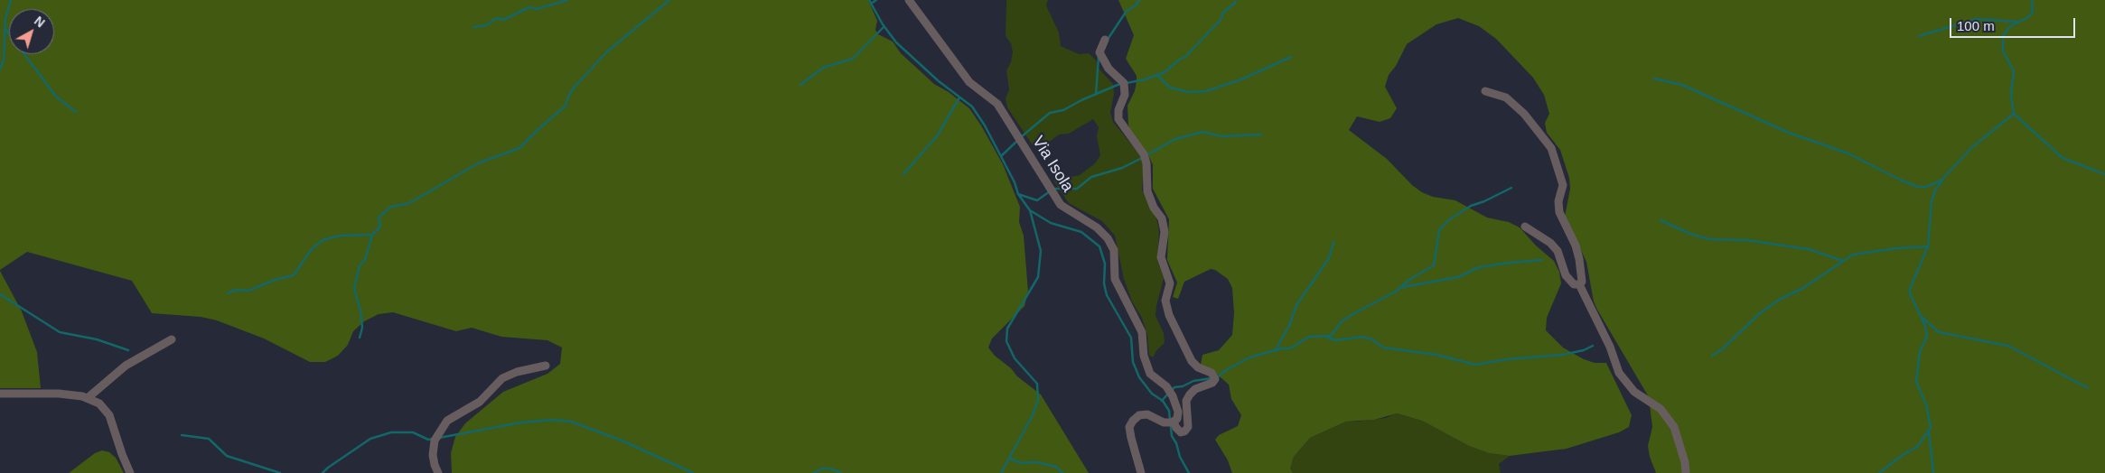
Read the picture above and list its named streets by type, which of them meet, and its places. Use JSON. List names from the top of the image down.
{
  "streets": {
    "street": ["Via Isola"]
  },
  "scale_bar": "100 m",
  "north": "top right"
}
